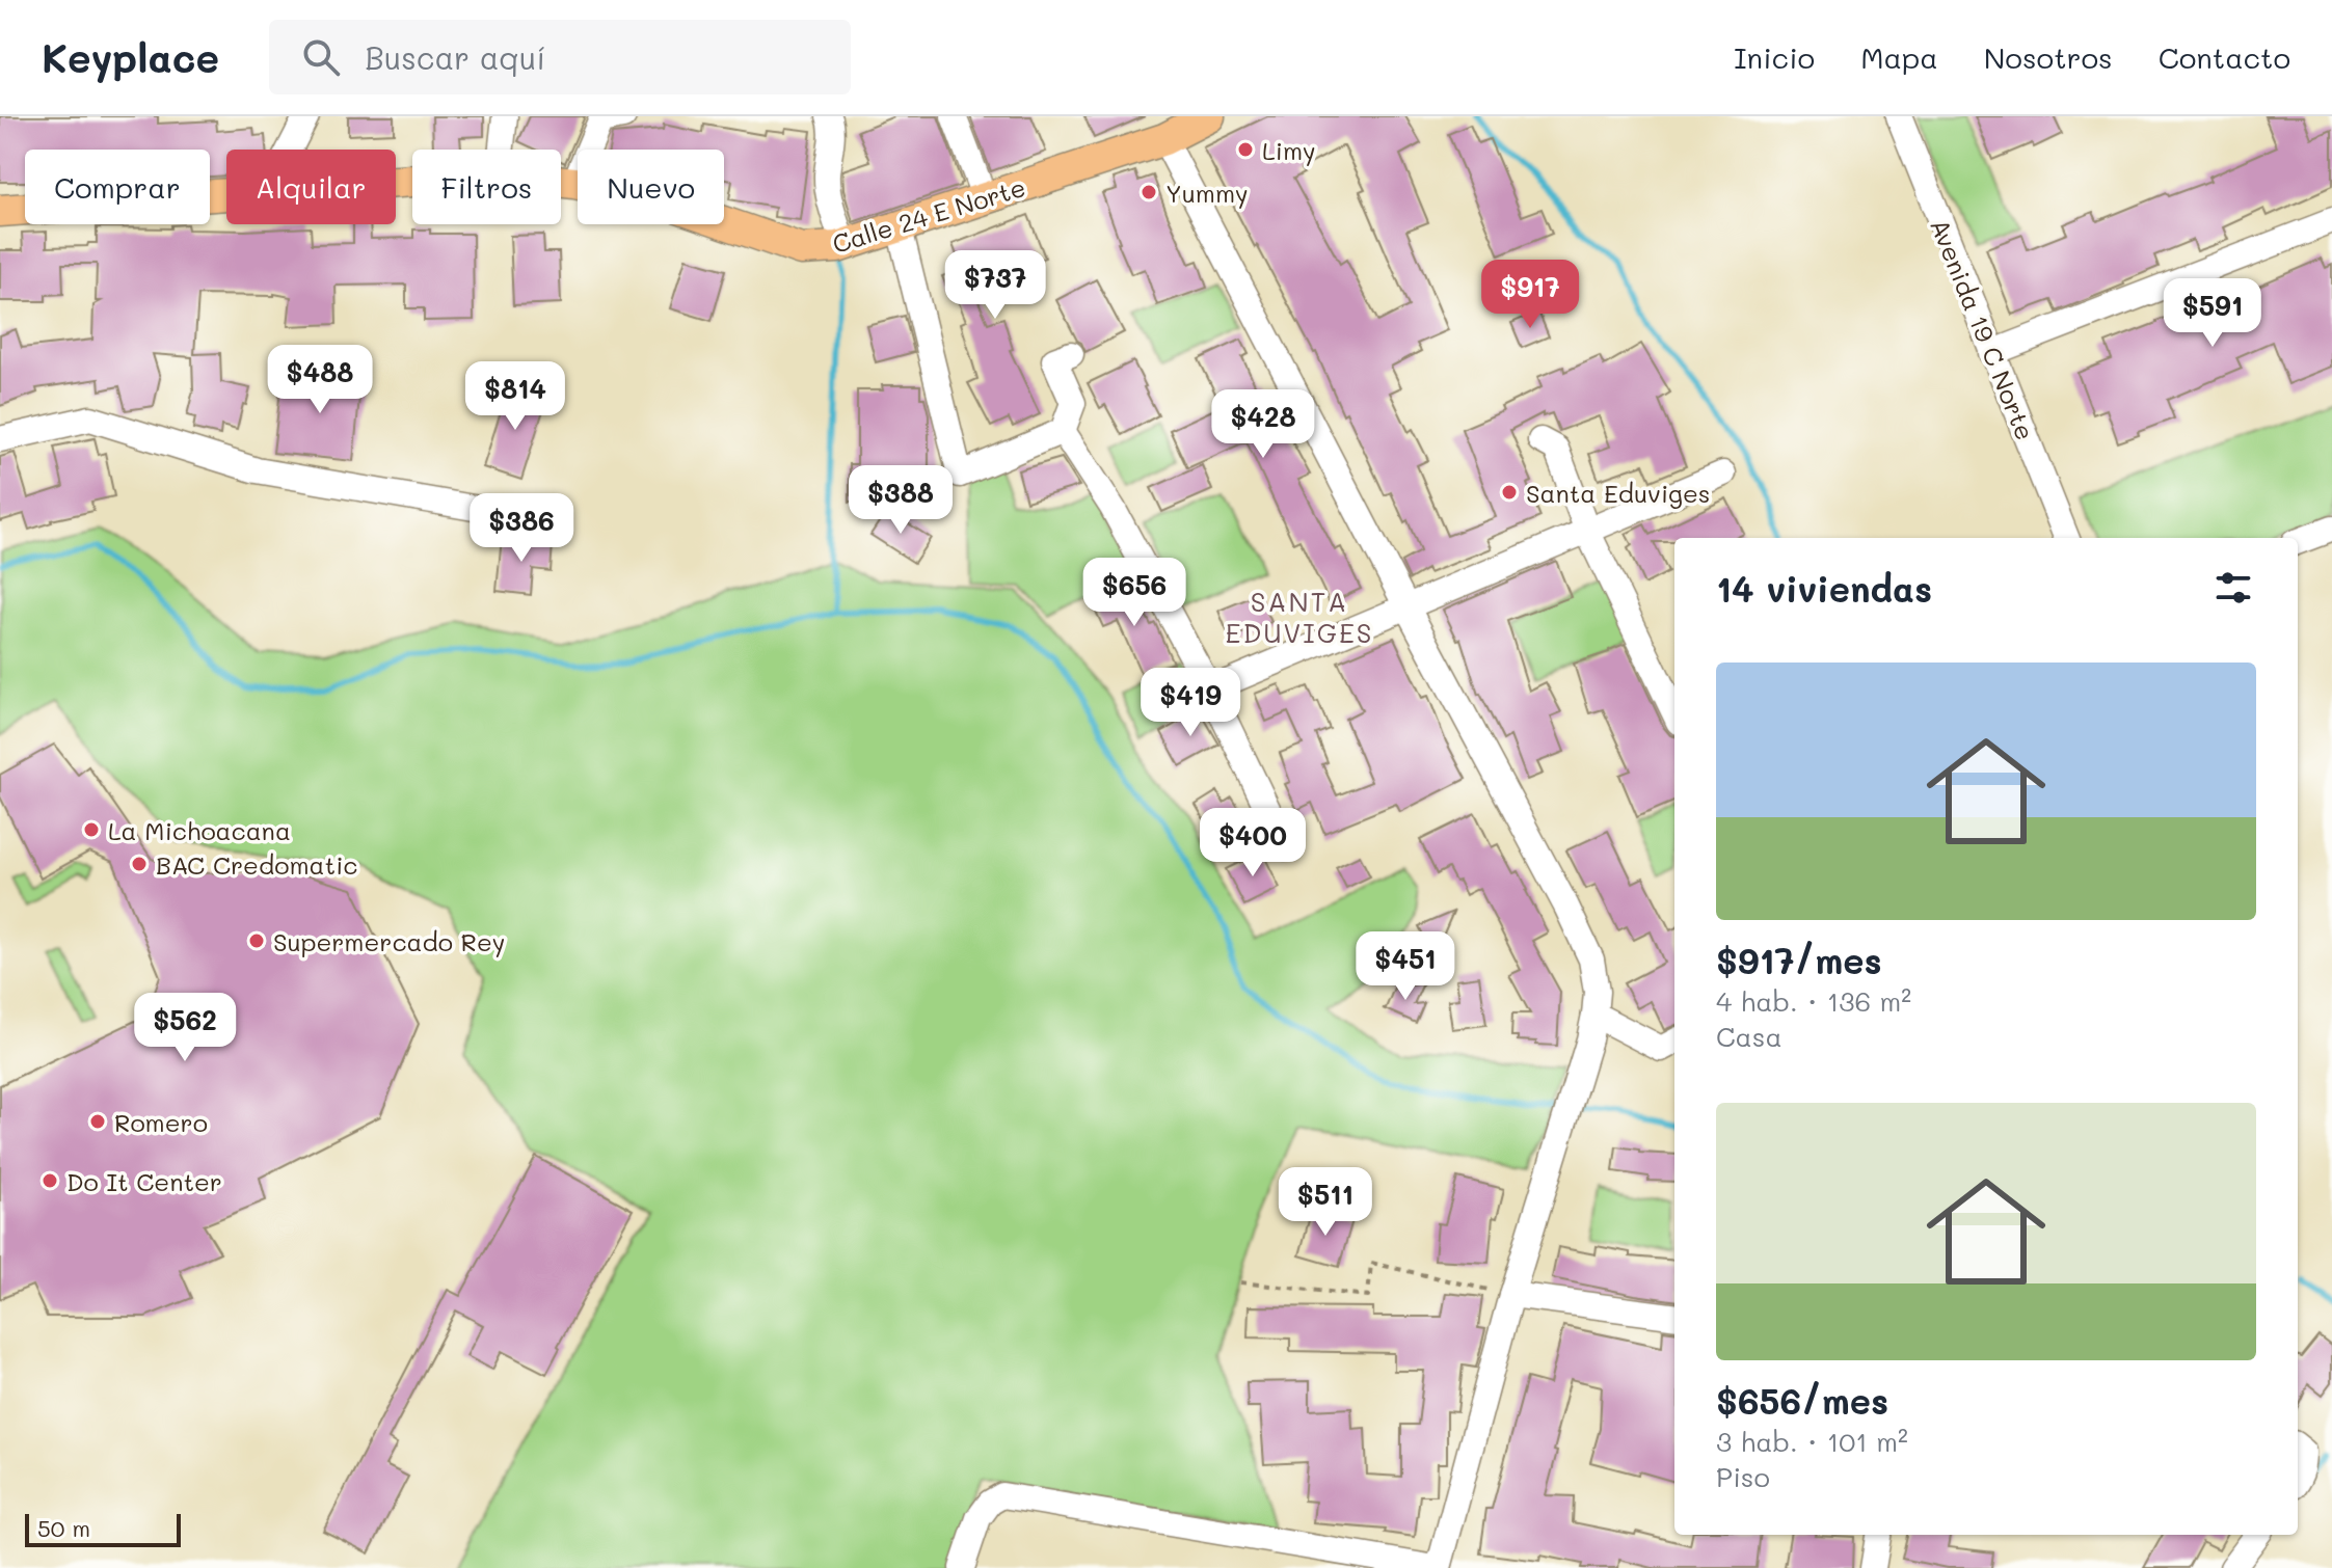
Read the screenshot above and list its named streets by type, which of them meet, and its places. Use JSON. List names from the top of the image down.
{
  "streets": {
    "main road": ["Calle 24 E Norte"],
    "street": ["Avenida 19 C Norte"]
  },
  "districts": ["SANTA EDUVIGES"],
  "places": [
    "Limy",
    "Yummy",
    "Santa Eduviges",
    "La Michoacana",
    "BAC Credomatic",
    "Supermercado Rey",
    "Romero",
    "Do It Center"
  ],
  "scale_bar": "50 m",
  "page": {
    "header": "Keyplace",
    "search": "Buscar aquí",
    "nav": [
      "Inicio",
      "Mapa",
      "Nosotros",
      "Contacto"
    ],
    "chip": [
      "Comprar",
      "Alquilar",
      "Filtros",
      "Nuevo"
    ],
    "price": [
      "$737",
      "$917",
      "$591",
      "$488",
      "$814",
      "$428",
      "$388",
      "$386",
      "$656",
      "$419",
      "$400",
      "$451",
      "$562",
      "$511"
    ],
    "heading": "14 viviendas",
    "list": [
      {
        "name": "$917/mes",
        "note": "4 hab. · 136 m² · Casa"
      },
      {
        "name": "$656/mes",
        "note": "3 hab. · 101 m² · Piso"
      }
    ],
    "scale": "50 m"
  }
}
